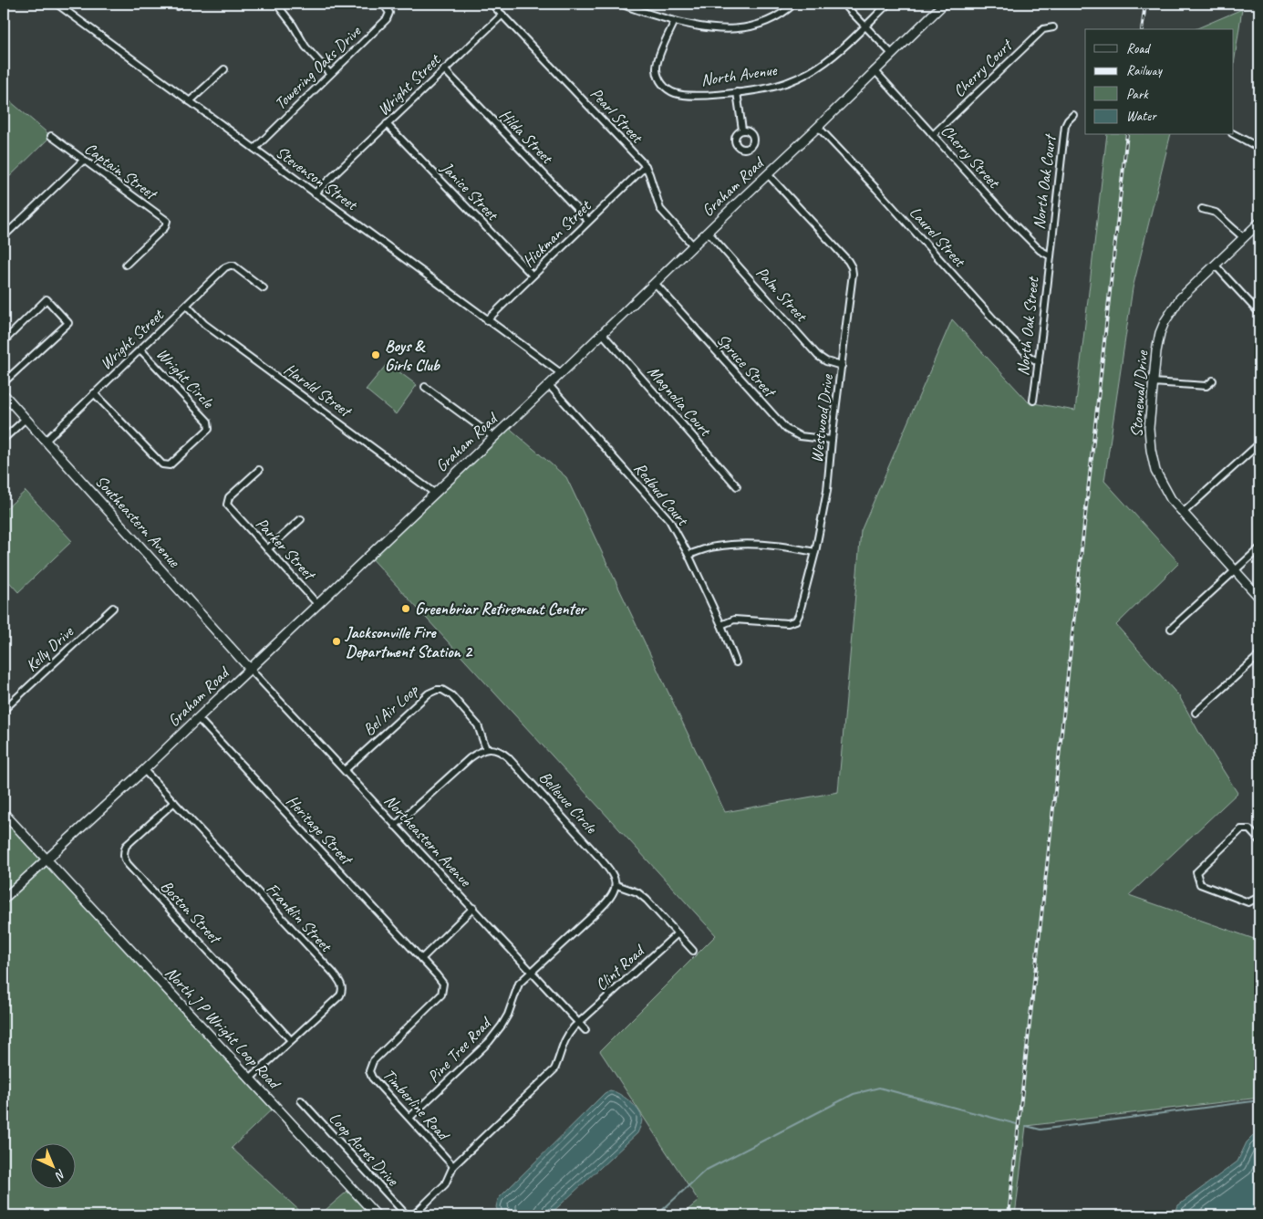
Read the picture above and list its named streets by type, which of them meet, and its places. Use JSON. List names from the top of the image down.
{
  "streets": {
    "main road": [
      "Graham Road",
      "Stonewall Drive",
      "Southeastern Avenue",
      "North J P Wright Loop Road"
    ],
    "street": [
      "Towering Oaks Drive",
      "Cherry Court",
      "North Avenue",
      "Wright Street",
      "Pearl Street",
      "Hilda Street",
      "Cherry Street",
      "Captain Street",
      "Stevenson Street",
      "North Oak Court",
      "Janice Street",
      "Hickman Street",
      "Laurel Street",
      "Palm Street",
      "North Oak Street",
      "Spruce Street",
      "Wright Circle",
      "Harold Street",
      "Magnolia Court",
      "Westwood Drive",
      "Redbud Court",
      "Parker Street",
      "Kelly Drive",
      "Bel Air Loop",
      "Bellevue Circle",
      "Heritage Street",
      "Northeastern Avenue",
      "Boston Street",
      "Franklin Street",
      "Clint Road",
      "Pine Tree Road",
      "Timberline Road",
      "Loop Acres Drive"
    ]
  },
  "crossings": [
    ["Towering Oaks Drive", "Stevenson Street"],
    ["Cherry Court", "Cherry Street"],
    ["Wright Street", "Pearl Street"],
    ["Wright Street", "Hilda Street"],
    ["Wright Street", "Stevenson Street"],
    ["Wright Street", "Janice Street"],
    ["Wright Street", "Wright Circle"],
    ["Wright Street", "Harold Street"],
    ["Wright Street", "Southeastern Avenue"],
    ["Pearl Street", "Graham Road"],
    ["Pearl Street", "Hickman Street"],
    ["Hilda Street", "Hickman Street"],
    ["Cherry Street", "North Oak Court"],
    ["Cherry Street", "Graham Road"],
    ["Cherry Street", "North Oak Street"],
    ["Stevenson Street", "Graham Road"],
    ["Stevenson Street", "Hickman Street"],
    ["North Oak Court", "North Oak Street"],
    ["Graham Road", "Laurel Street"],
    ["Graham Road", "Palm Street"],
    ["Graham Road", "Spruce Street"],
    ["Graham Road", "Harold Street"],
    ["Graham Road", "Magnolia Court"],
    ["Graham Road", "Westwood Drive"],
    ["Graham Road", "Redbud Court"],
    ["Graham Road", "Southeastern Avenue"],
    ["Graham Road", "Parker Street"],
    ["Graham Road", "Heritage Street"],
    ["Graham Road", "Northeastern Avenue"],
    ["Graham Road", "Franklin Street"],
    ["Graham Road", "North J P Wright Loop Road"],
    ["Janice Street", "Hickman Street"],
    ["Laurel Street", "North Oak Street"],
    ["Palm Street", "Westwood Drive"],
    ["Spruce Street", "Westwood Drive"],
    ["Westwood Drive", "Redbud Court"],
    ["Southeastern Avenue", "Northeastern Avenue"],
    ["Bel Air Loop", "Bellevue Circle"],
    ["Bel Air Loop", "Northeastern Avenue"],
    ["Heritage Street", "Timberline Road"],
    ["Northeastern Avenue", "Clint Road"],
    ["Northeastern Avenue", "Pine Tree Road"],
    ["Boston Street", "Franklin Street"],
    ["Franklin Street", "North J P Wright Loop Road"],
    ["Clint Road", "Timberline Road"],
    ["Pine Tree Road", "Timberline Road"]
  ],
  "places": ["Boys & Girls Club", "Greenbriar Retirement Center", "Jacksonville Fire Department Station 2"],
  "legend": [
    "Road",
    "Railway",
    "Park",
    "Water"
  ],
  "north": "bottom right"
}
